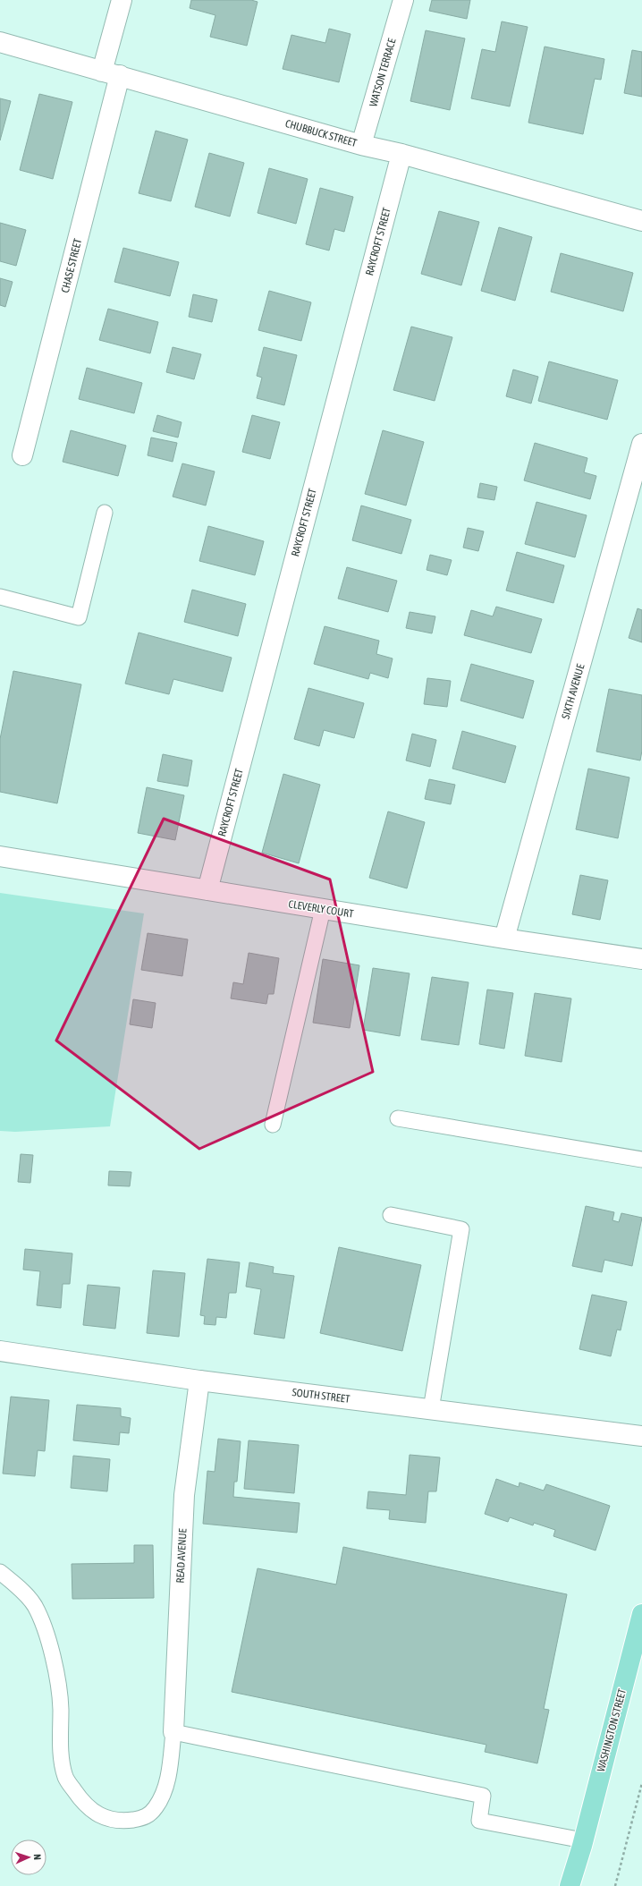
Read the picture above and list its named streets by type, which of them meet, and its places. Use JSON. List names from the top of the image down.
{
  "streets": {
    "main road": ["WASHINGTON STREET"],
    "street": [
      "WATSON TERRACE",
      "CHUBBUCK STREET",
      "RAYCROFT STREET",
      "CHASE STREET",
      "SIXTH AVENUE",
      "CLEVERLY COURT",
      "SOUTH STREET",
      "READ AVENUE"
    ]
  },
  "crossings": [
    ["WATSON TERRACE", "CHUBBUCK STREET"],
    ["CHUBBUCK STREET", "RAYCROFT STREET"],
    ["CHUBBUCK STREET", "CHASE STREET"],
    ["RAYCROFT STREET", "CLEVERLY COURT"],
    ["SIXTH AVENUE", "CLEVERLY COURT"],
    ["SOUTH STREET", "READ AVENUE"]
  ],
  "north": "right"
}
